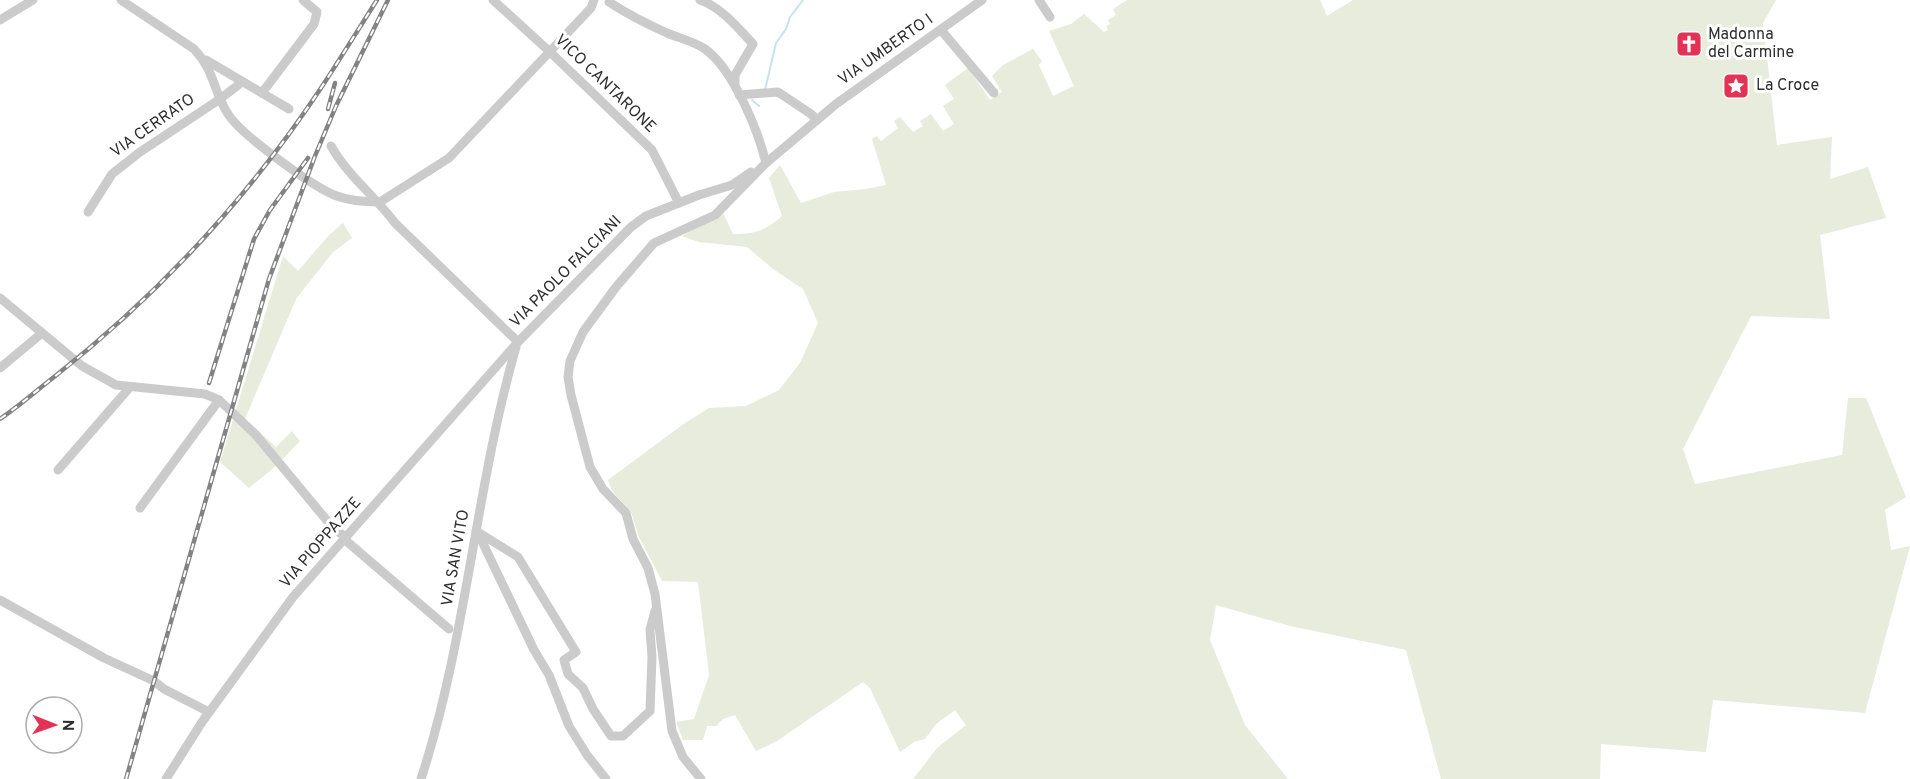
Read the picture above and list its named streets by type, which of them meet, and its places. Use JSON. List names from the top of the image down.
{
  "streets": {
    "street": [
      "VIA UMBERTO I",
      "VICO CANTARONE",
      "VIA CERRATO",
      "VIA PAOLO FALCIANI",
      "VIA PIOPPAZZE",
      "VIA SAN VITO"
    ]
  },
  "crossings": [
    ["VIA UMBERTO I", "VIA PAOLO FALCIANI"],
    ["VICO CANTARONE", "VIA PAOLO FALCIANI"],
    ["VIA PAOLO FALCIANI", "VIA PIOPPAZZE"],
    ["VIA PAOLO FALCIANI", "VIA SAN VITO"],
    ["VIA PIOPPAZZE", "VIA SAN VITO"]
  ],
  "places": {
    "church": ["Madonna del Carmine"],
    "place": ["La Croce"]
  },
  "north": "right"
}
